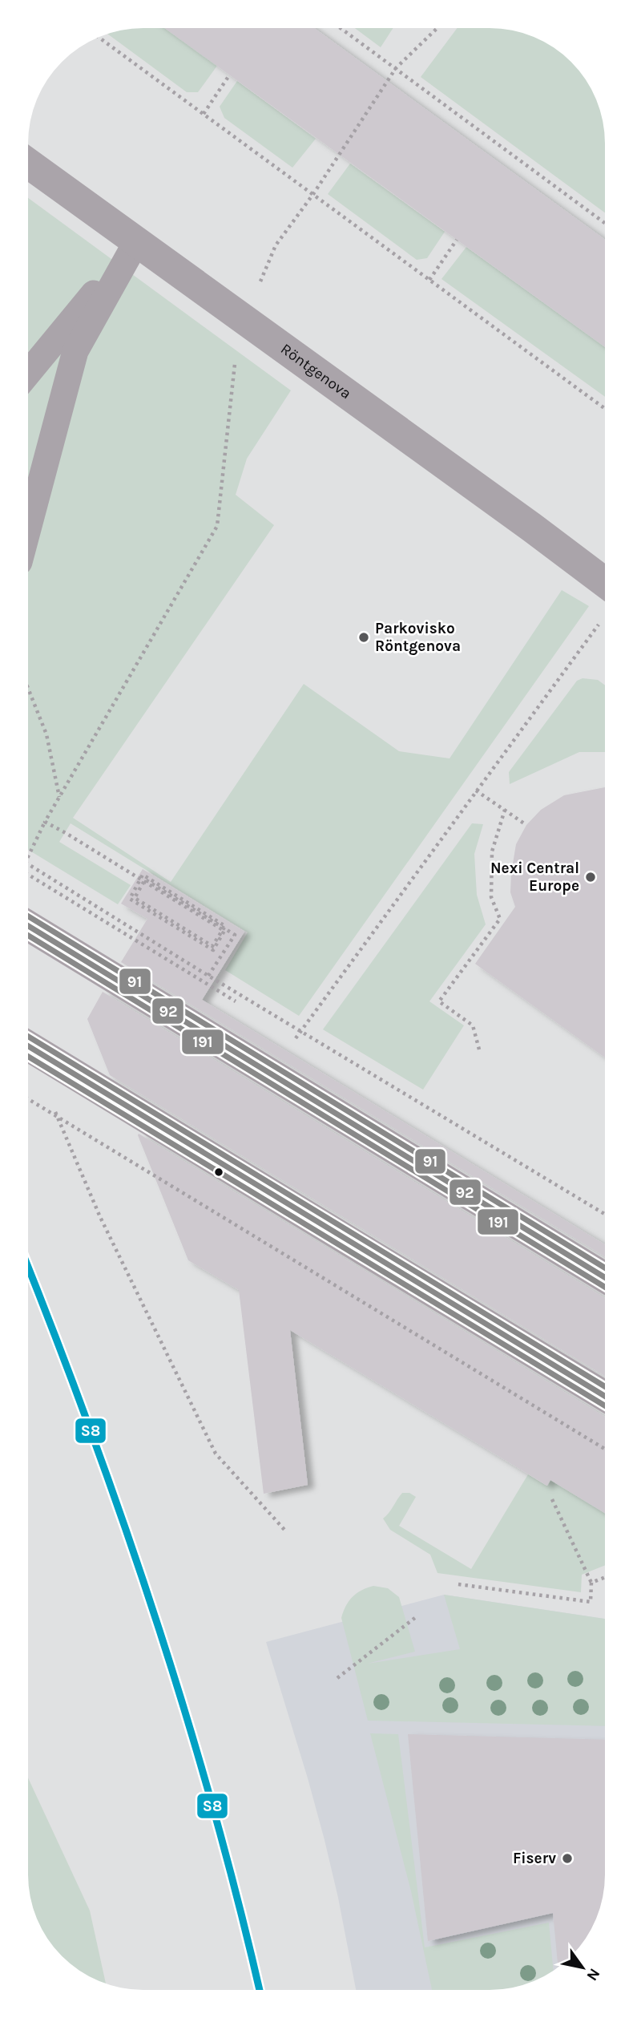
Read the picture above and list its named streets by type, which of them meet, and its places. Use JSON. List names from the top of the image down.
{
  "streets": {
    "street": ["Röntgenova"]
  },
  "places": ["Parkovisko Röntgenova", "Nexi Central Europe", "Fiserv"],
  "lines": [
    "transit line 91",
    "transit line 92",
    "transit line 191",
    "transit line S8"
  ],
  "north": "bottom right"
}
